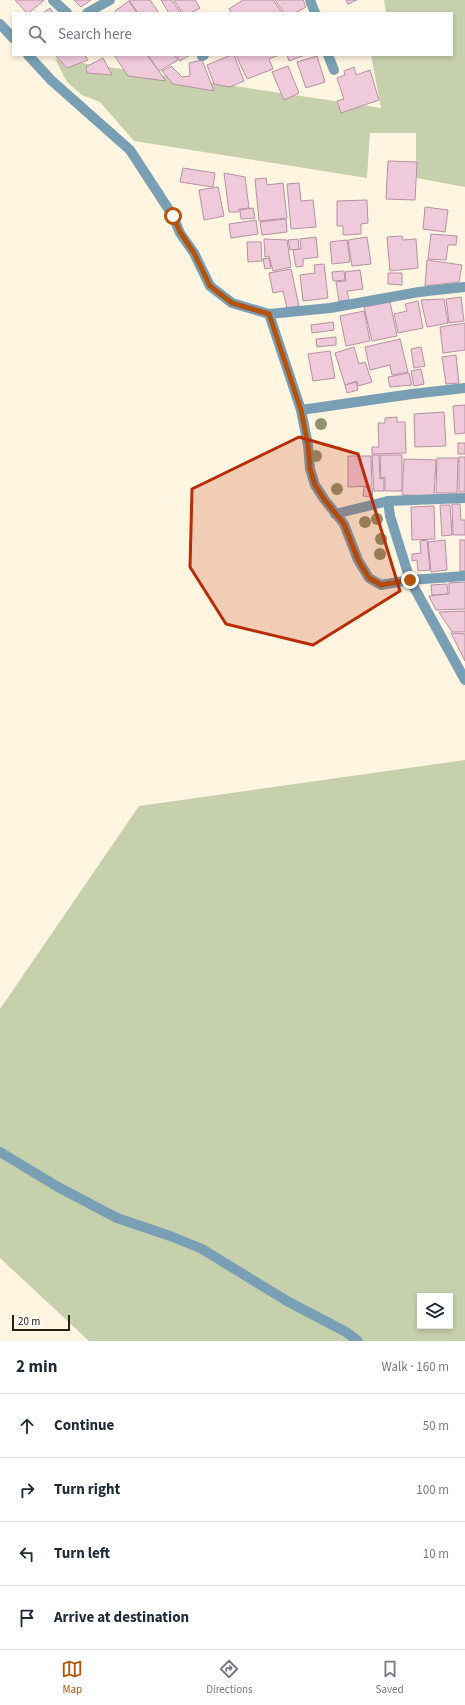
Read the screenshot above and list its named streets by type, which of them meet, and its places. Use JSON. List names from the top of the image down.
{
  "scale_bar": "20 m",
  "page": {
    "search": "Search here",
    "scale": "20 m",
    "heading": ["2 min", "Walk · 160 m"],
    "list": [
      ["Continue", "50 m"],
      ["Turn right", "100 m"],
      ["Turn left", "10 m"],
      "Arrive at destination"
    ],
    "nav": ["Map", "Directions", "Saved"]
  }
}
